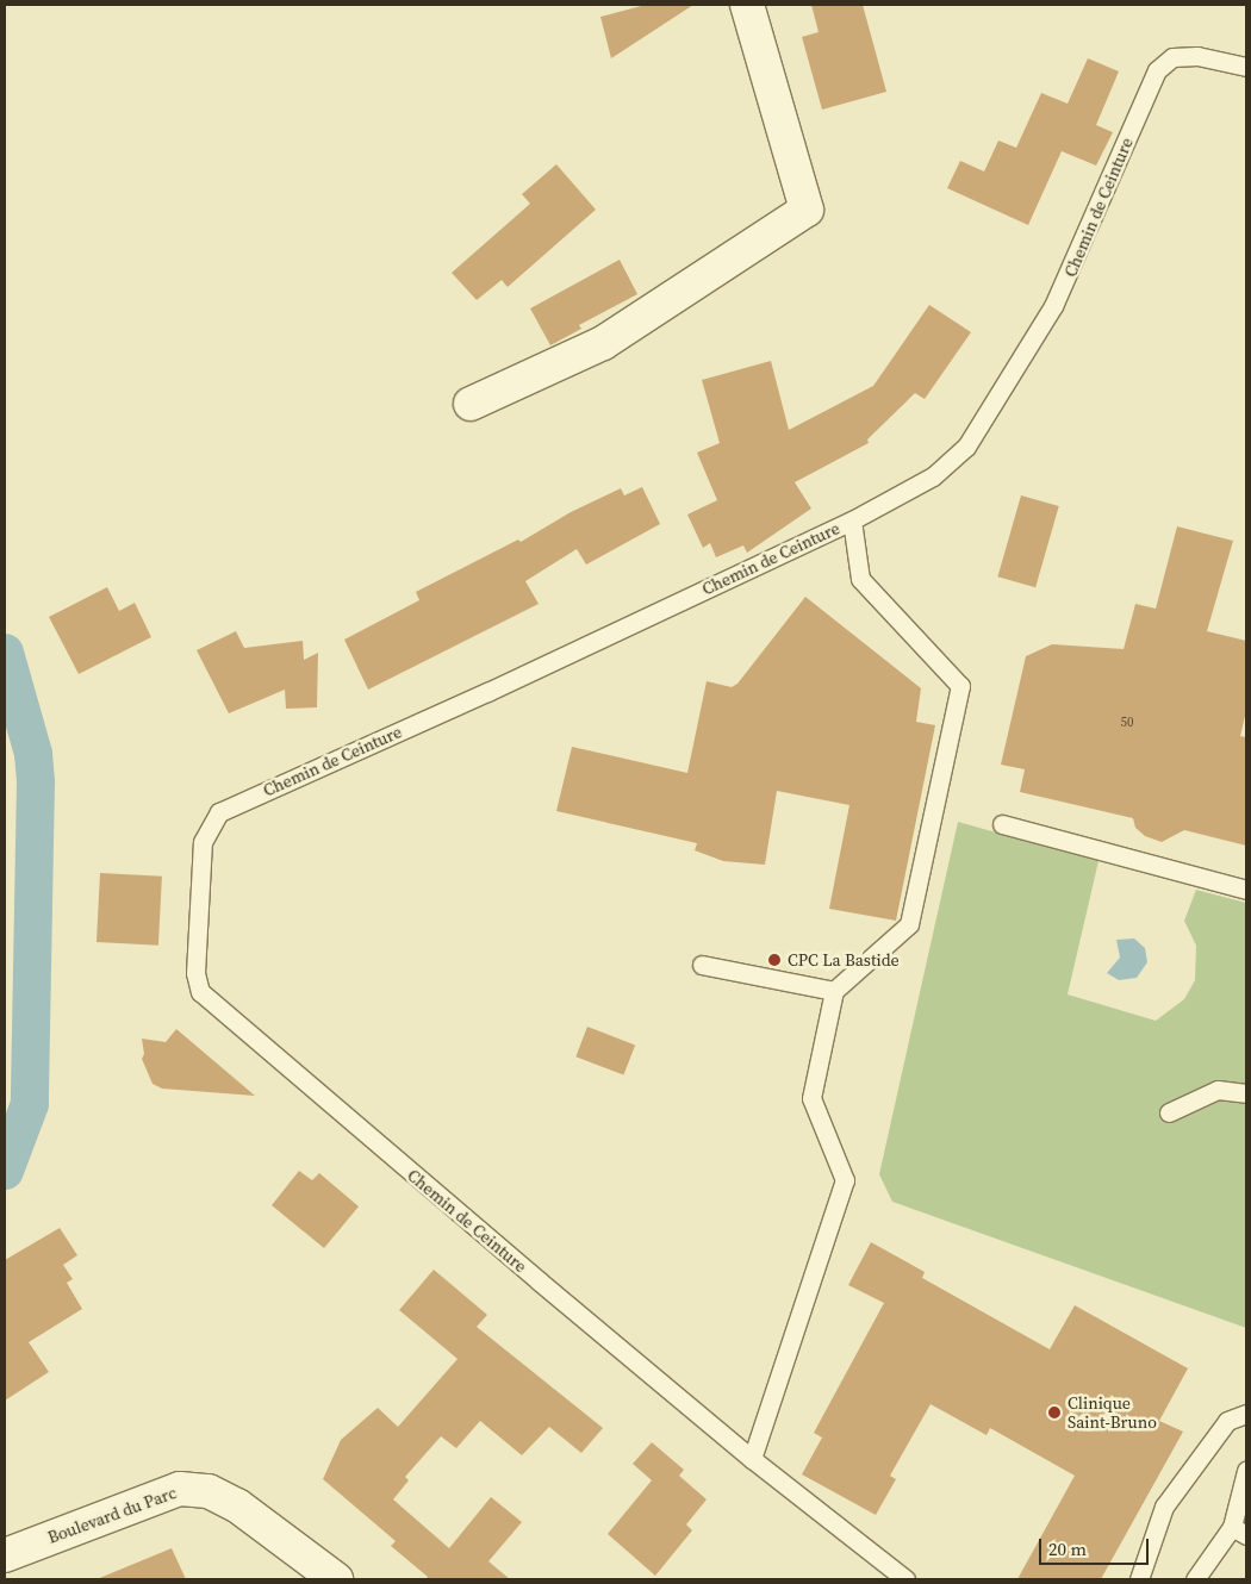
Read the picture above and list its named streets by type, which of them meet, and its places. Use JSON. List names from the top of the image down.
{
  "streets": {
    "street": ["Boulevard du Parc"],
    "lane": ["Chemin de Ceinture"]
  },
  "places": ["CPC La Bastide", "Clinique Saint-Bruno"],
  "house_numbers": ["50"],
  "scale_bar": "20 m"
}
